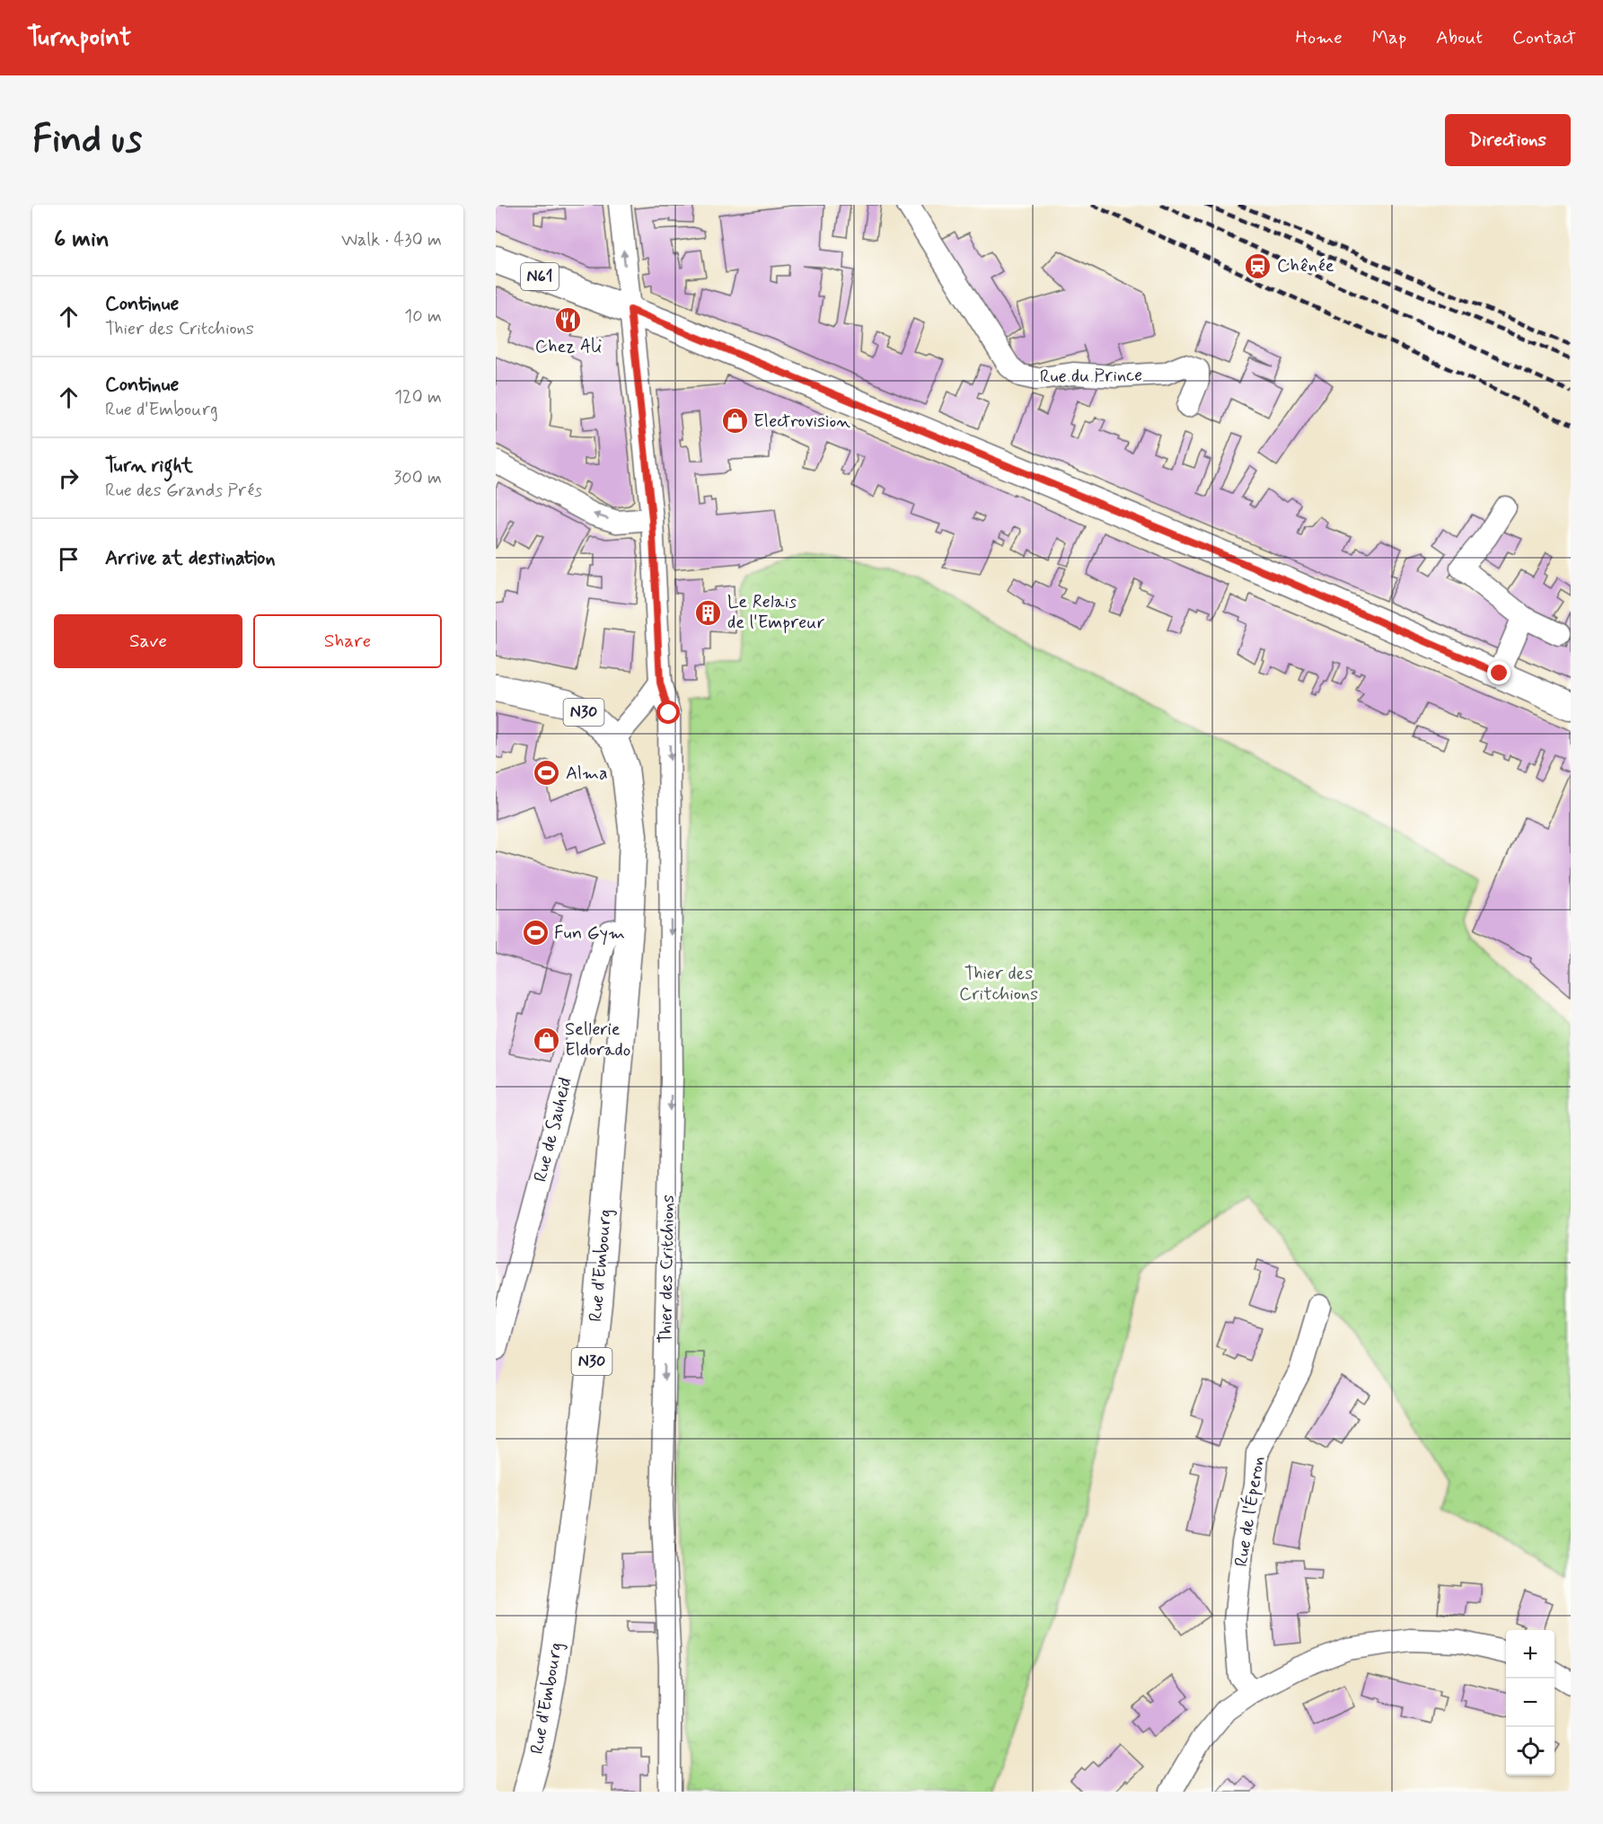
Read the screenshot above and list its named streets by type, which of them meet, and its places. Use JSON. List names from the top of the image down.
{
  "streets": {
    "main road": ["N61", "N30", "Rue d'Embourg"],
    "street": [
      "Rue du Prince",
      "Rue de Sauheid",
      "Thier des Critchions",
      "Rue de l'Éperon"
    ]
  },
  "crossings": [
    ["N30", "Rue de Sauheid"],
    ["N30", "Rue d'Embourg"],
    ["Rue de Sauheid", "Rue d'Embourg"]
  ],
  "one_way": ["Thier des Critchions"],
  "parks": ["Thier des Critchions"],
  "places": {
    "station": ["Chênée"],
    "restaurant": ["Chez Ali"],
    "shop": ["Electrovision", "Sellerie Eldorado"],
    "building": ["Le Relais de l'Empreur"],
    "sports": ["Alma", "Fun Gym"]
  },
  "page": {
    "header": "Turnpoint",
    "nav": [
      "Home",
      "Map",
      "About",
      "Contact"
    ],
    "buttons": [
      "Directions",
      ["Save", "Share"]
    ],
    "title": "Find us",
    "heading": ["6 min", "Walk · 430 m"],
    "list": [
      ["Continue", "Thier des Critchions", "10 m"],
      ["Continue", "Rue d'Embourg", "120 m"],
      ["Turn right", "Rue des Grands Prés", "300 m"],
      "Arrive at destination"
    ],
    "map_buttons": ["+", "−"]
  }
}
